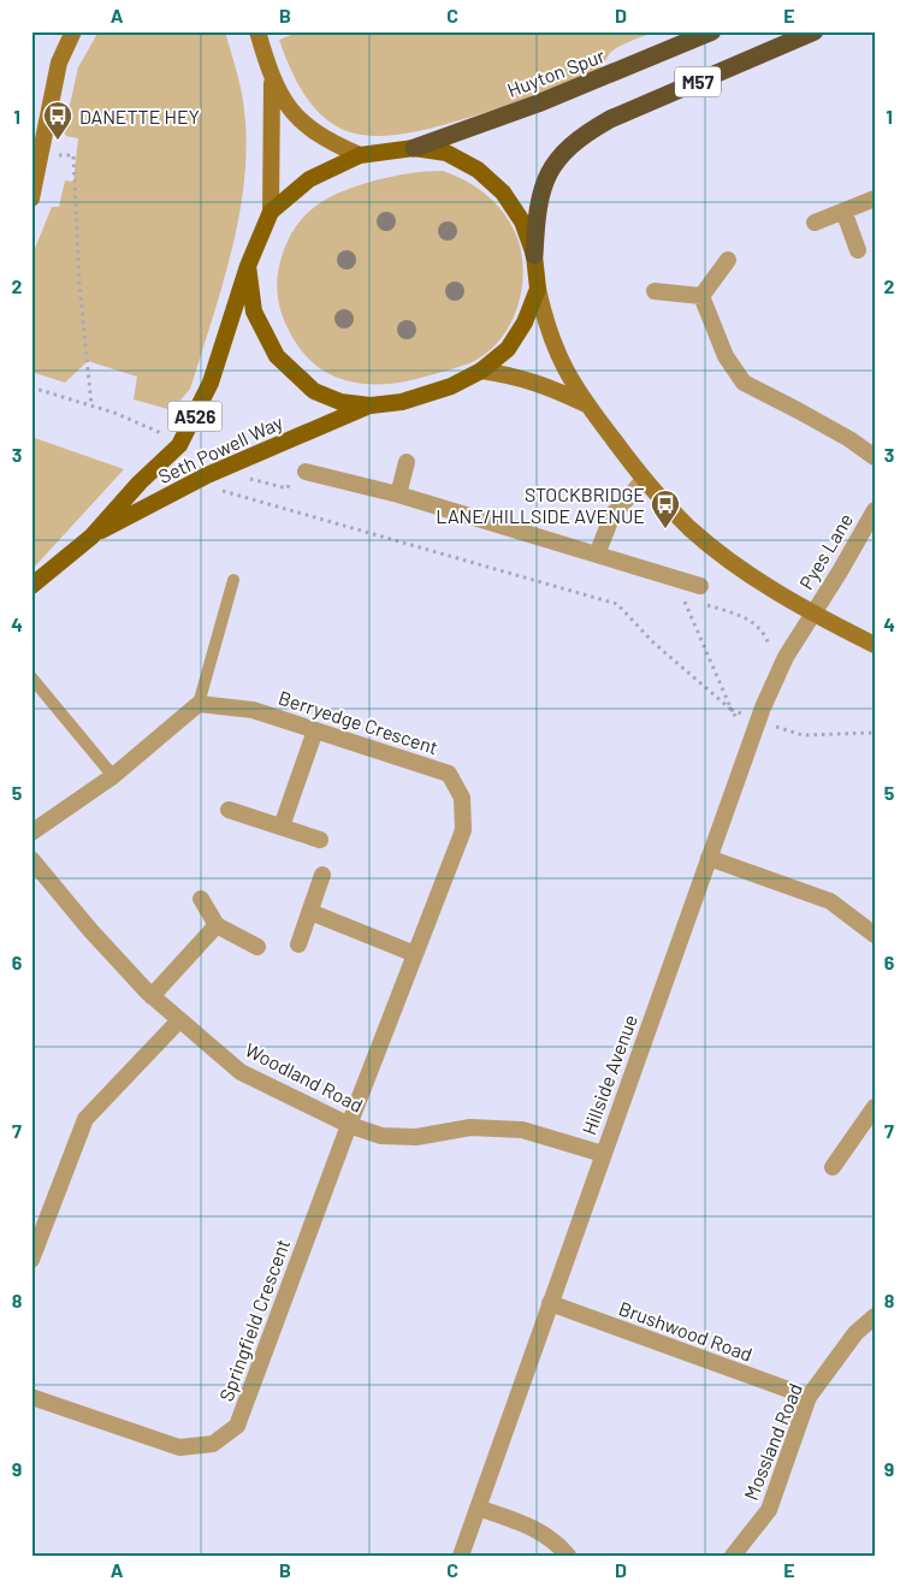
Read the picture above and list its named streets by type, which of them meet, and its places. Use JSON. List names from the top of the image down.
{
  "streets": {
    "highway": ["Huyton Spur", "M57"],
    "main road": ["A526", "Seth Powell Way"],
    "street": [
      "Pyes Lane",
      "Berryedge Crescent",
      "Hillside Avenue",
      "Woodland Road",
      "Springfield Crescent",
      "Brushwood Road",
      "Mossland Road"
    ]
  },
  "crossings": [
    ["Huyton Spur", "A526"],
    ["M57", "A526"],
    ["A526", "Seth Powell Way"],
    ["Pyes Lane", "Hillside Avenue"],
    ["Berryedge Crescent", "Woodland Road"],
    ["Berryedge Crescent", "Springfield Crescent"],
    ["Hillside Avenue", "Woodland Road"],
    ["Hillside Avenue", "Brushwood Road"],
    ["Woodland Road", "Springfield Crescent"],
    ["Brushwood Road", "Mossland Road"]
  ],
  "places": {
    "bus stop": ["DANETTE HEY", "STOCKBRIDGE LANE/HILLSIDE AVENUE"]
  },
  "grid": {
    "columns": [
      "A",
      "B",
      "C",
      "D",
      "E"
    ],
    "rows": [
      "1",
      "2",
      "3",
      "4",
      "5",
      "6",
      "7",
      "8",
      "9"
    ]
  }
}
